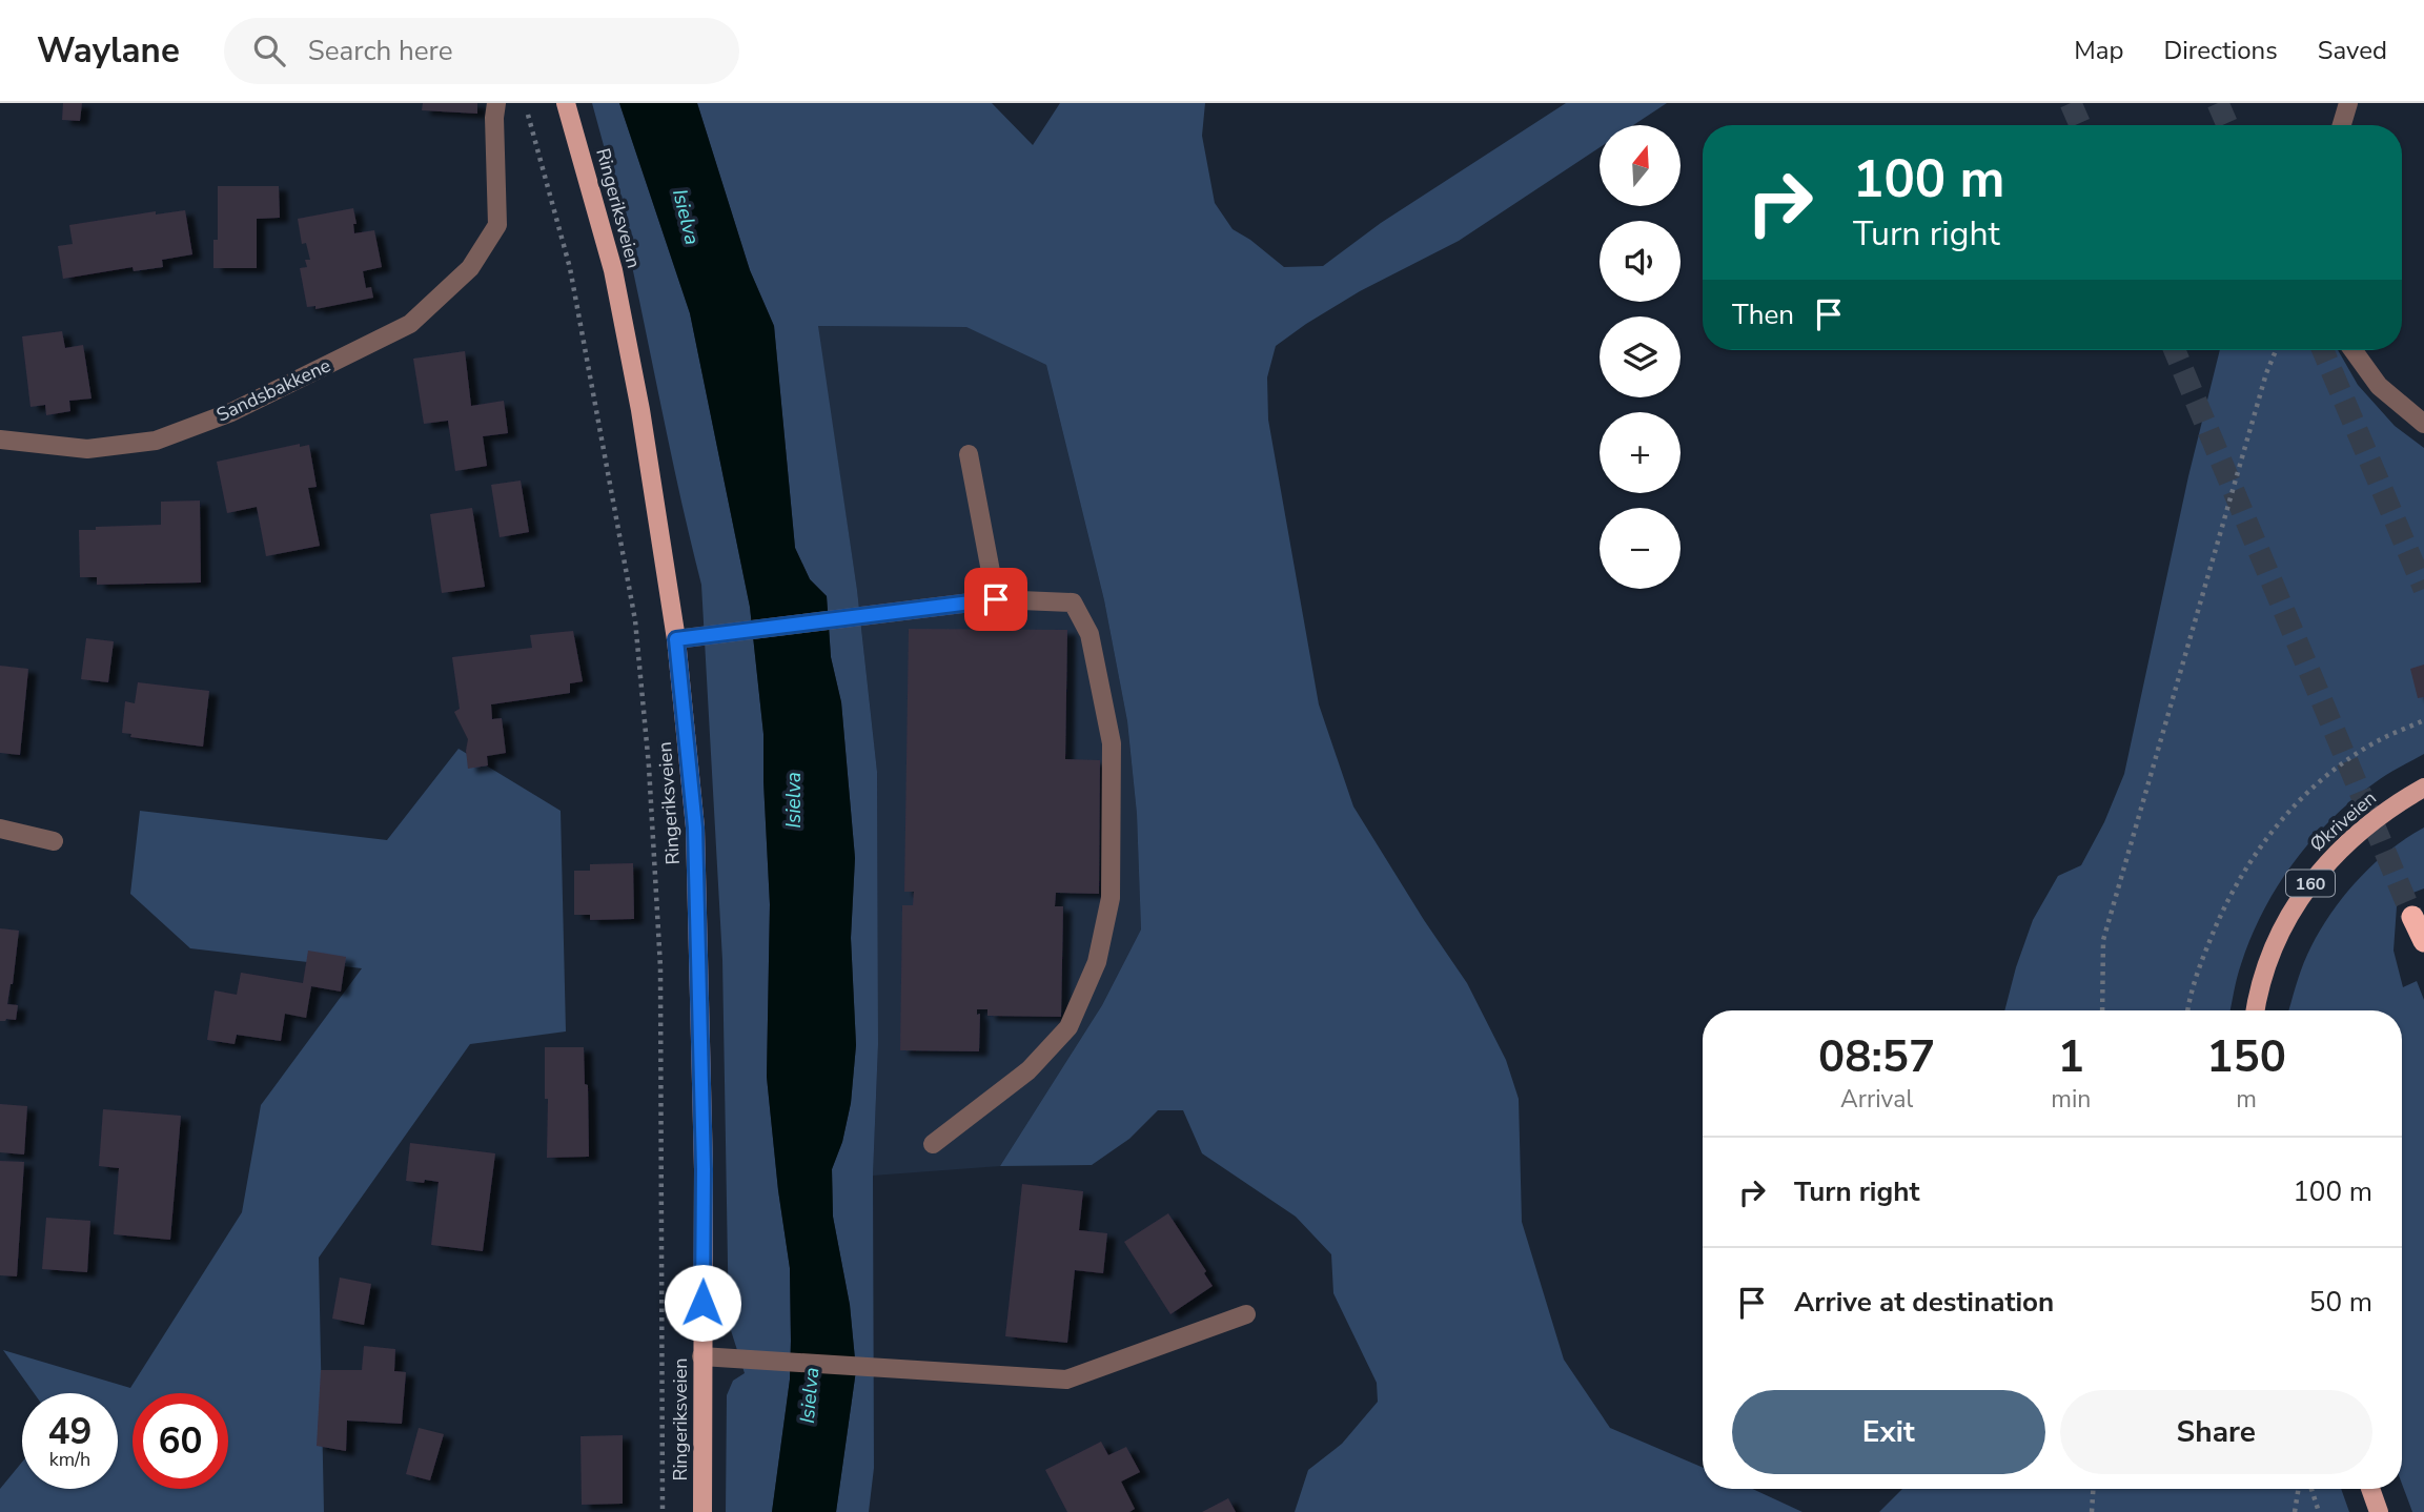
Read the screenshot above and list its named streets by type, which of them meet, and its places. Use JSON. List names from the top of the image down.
{
  "streets": {
    "main road": ["Ringeriksveien", "Økriveien", "160"],
    "street": ["Sandsbakkene"]
  },
  "water": ["Isielva"],
  "north": "top",
  "page": {
    "header": "Waylane",
    "search": "Search here",
    "nav": ["Map", "Directions", "Saved"],
    "map_buttons": ["+", "−"],
    "turn": ["100 m", "Turn right"],
    "then": "Then",
    "eta": [
      "08:57",
      "Arrival",
      "1",
      "min",
      "150",
      "m"
    ],
    "list": [
      {
        "name": "Turn right",
        "value": "100 m"
      },
      {
        "name": "Arrive at destination",
        "value": "50 m"
      }
    ],
    "buttons": ["Exit", "Share"],
    "speed": "49 km/h",
    "limit": "60"
  }
}
